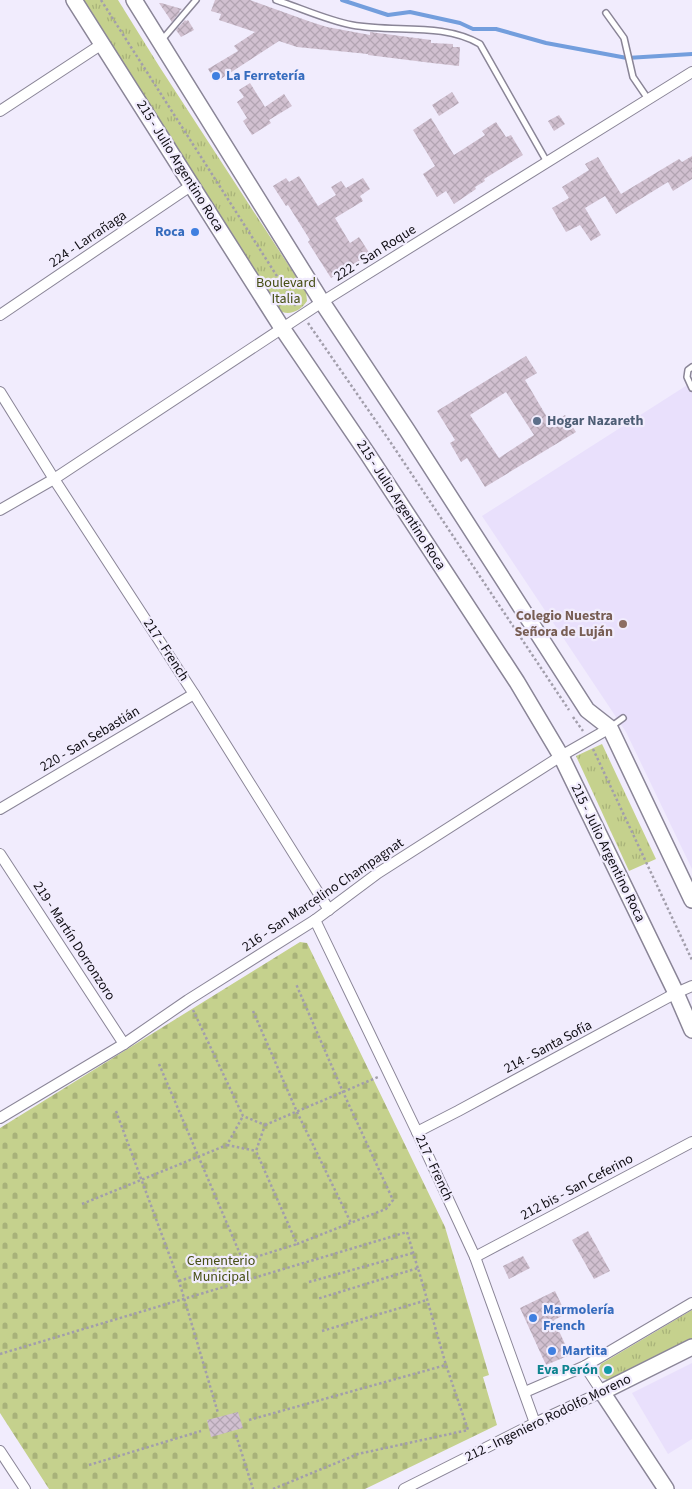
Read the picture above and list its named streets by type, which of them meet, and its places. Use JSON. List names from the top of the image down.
{
  "streets": {
    "street": [
      "215 - Julio Argentino Roca",
      "224 - Larrañaga",
      "222 - San Roque",
      "217 - French",
      "220 - San Sebastián",
      "216 - San Marcelino Champagnat",
      "219 - Martín Dorronzoro",
      "214 - Santa Sofía",
      "212 bis - San Ceferino",
      "212 - Ingeniero Rodolfo Moreno"
    ]
  },
  "crossings": [
    ["215 - Julio Argentino Roca", "224 - Larrañaga"],
    ["215 - Julio Argentino Roca", "222 - San Roque"],
    ["215 - Julio Argentino Roca", "216 - San Marcelino Champagnat"],
    ["215 - Julio Argentino Roca", "214 - Santa Sofía"],
    ["222 - San Roque", "217 - French"],
    ["217 - French", "220 - San Sebastián"],
    ["217 - French", "216 - San Marcelino Champagnat"],
    ["217 - French", "214 - Santa Sofía"],
    ["217 - French", "212 bis - San Ceferino"],
    ["217 - French", "212 - Ingeniero Rodolfo Moreno"],
    ["216 - San Marcelino Champagnat", "219 - Martín Dorronzoro"]
  ],
  "parks": ["Boulevard Italia", "Cementerio Municipal"],
  "places": [
    "La Ferretería",
    "Roca",
    "Hogar Nazareth",
    "Colegio Nuestra Señora de Luján",
    "Marmolería French",
    "Martita",
    "Eva Perón"
  ]
}
